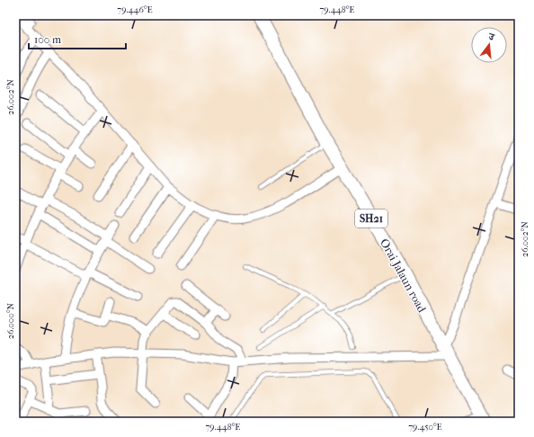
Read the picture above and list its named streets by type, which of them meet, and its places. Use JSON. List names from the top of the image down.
{
  "streets": {
    "main road": ["SH21", "Orai Jalaun road"]
  },
  "scale_bar": "100 m",
  "north": "top",
  "coordinates": [
    "79.446°E",
    "79.448°E",
    "26.002°N",
    "26.000°N",
    "79.450°E"
  ]
}
